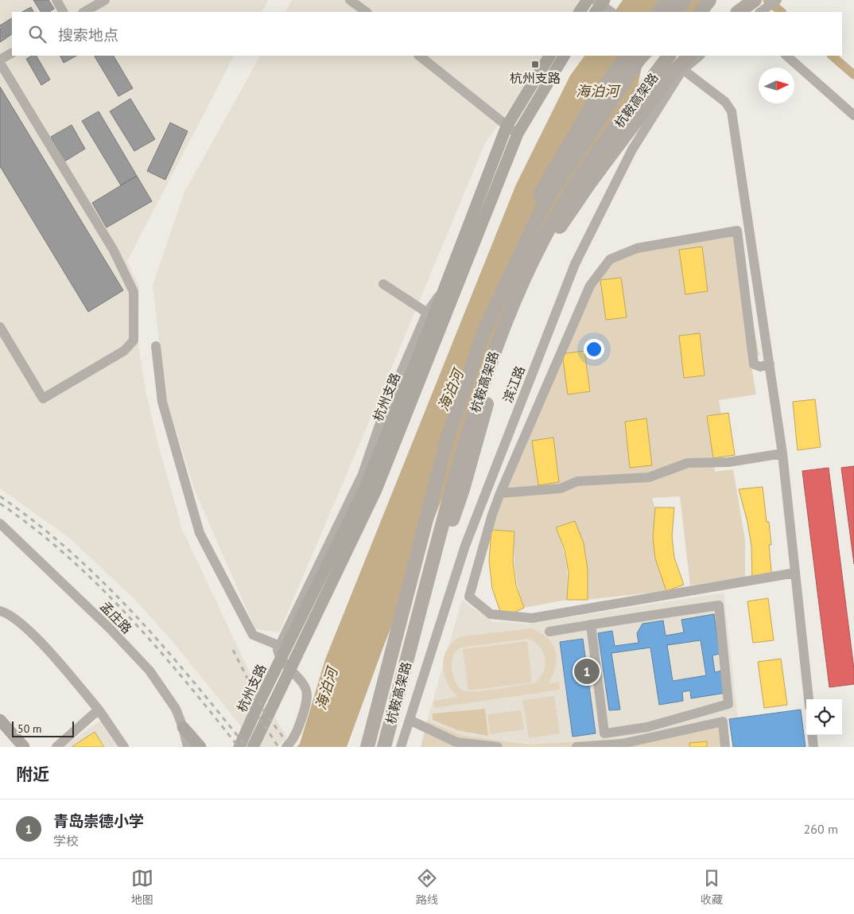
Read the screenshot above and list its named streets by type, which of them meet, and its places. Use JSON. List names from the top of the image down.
{
  "streets": {
    "highway": ["杭鞍高架路"],
    "main road": ["杭州支路"],
    "street": ["滨江路", "孟庄路"]
  },
  "crossings": [
    ["杭鞍高架路", "滨江路"]
  ],
  "water": ["海泊河"],
  "places": {
    "transit": ["杭州支路"]
  },
  "scale_bar": "50 m",
  "north": "right",
  "page": {
    "search": "搜索地点",
    "pins": "1",
    "scale": "50 m",
    "heading": "附近",
    "list": [
      {
        "mark": "1",
        "name": "青岛崇德小学",
        "note": "学校",
        "value": "260 m"
      }
    ],
    "nav": ["地图", "路线", "收藏"]
  }
}
